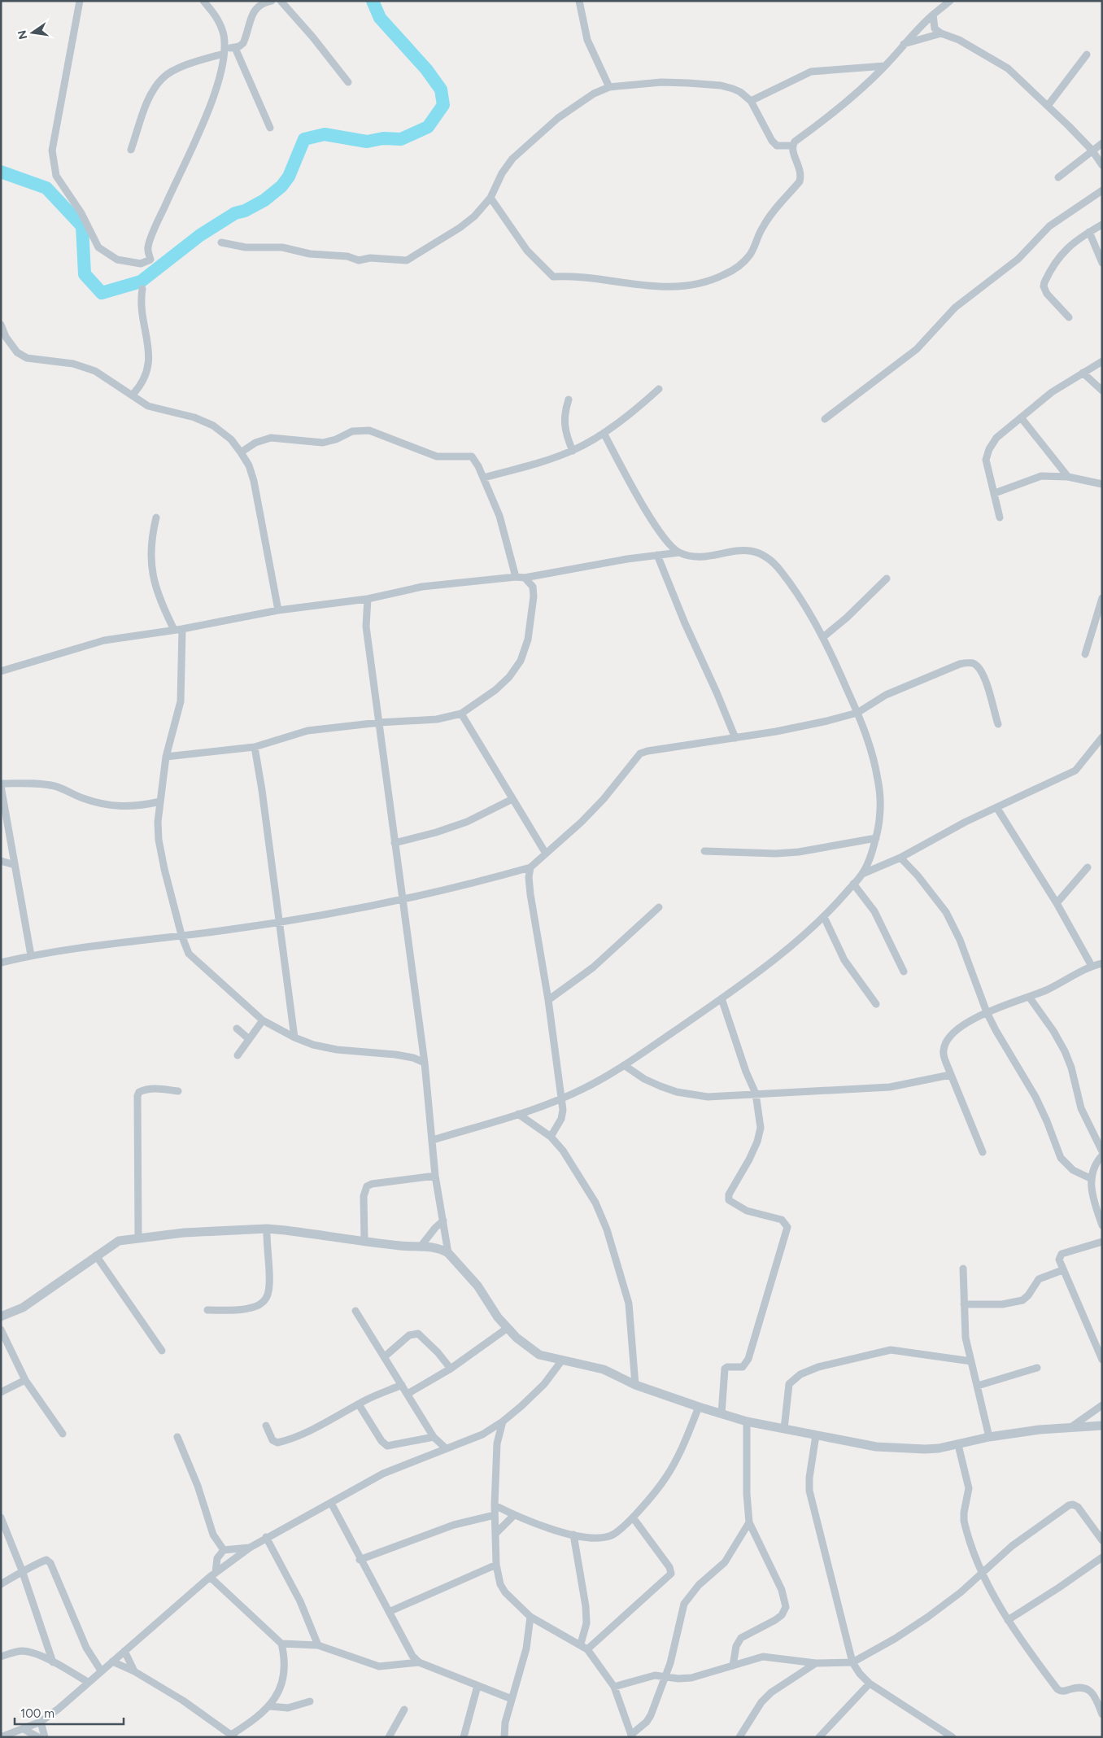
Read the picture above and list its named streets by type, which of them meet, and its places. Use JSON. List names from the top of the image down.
{
  "scale_bar": "100 m",
  "north": "left"
}
